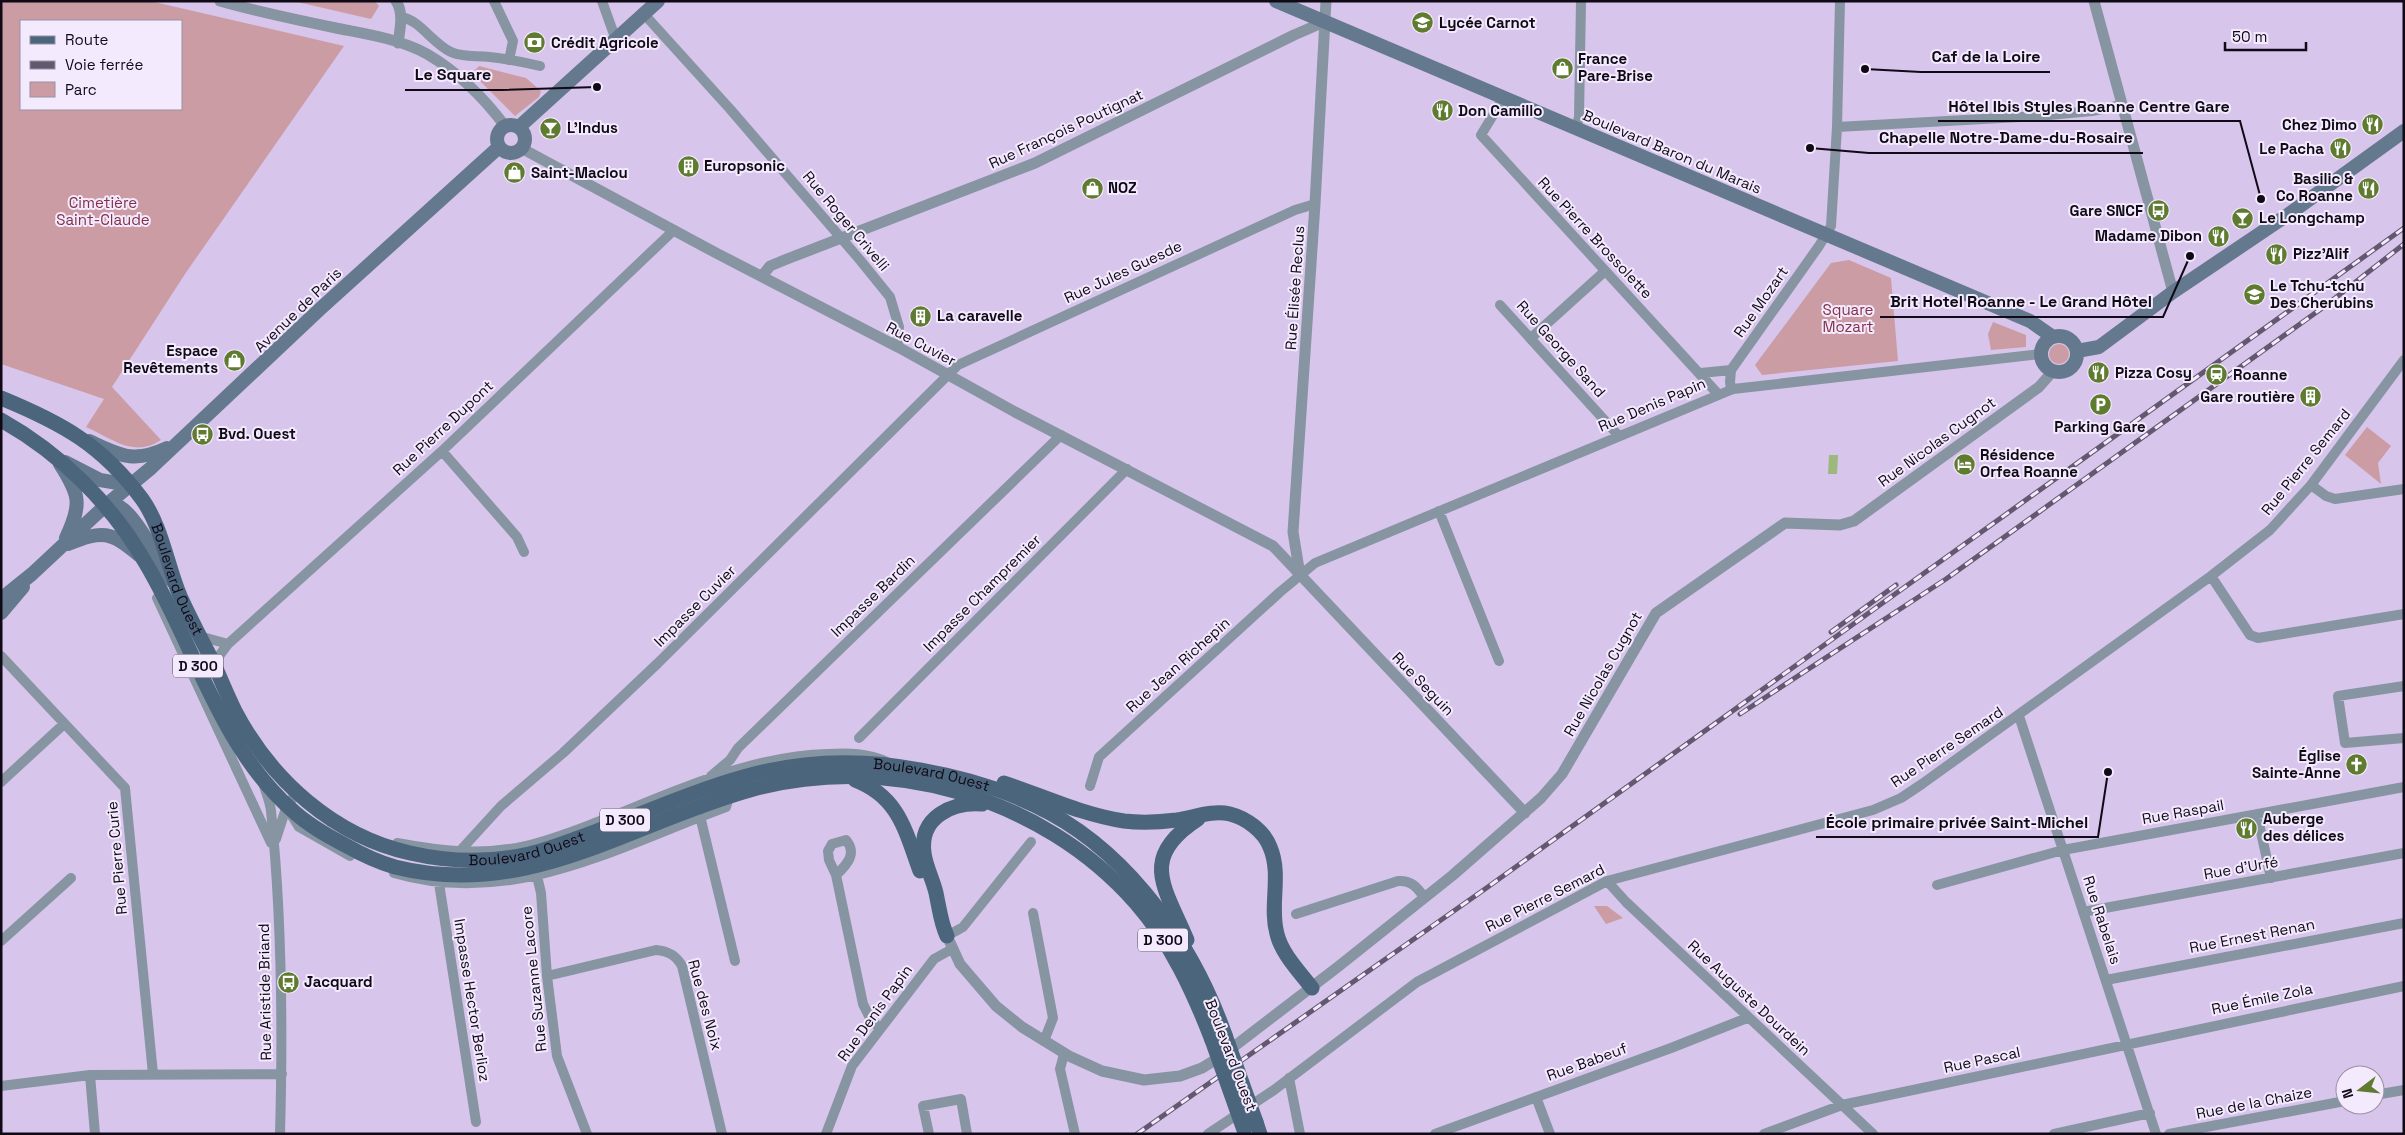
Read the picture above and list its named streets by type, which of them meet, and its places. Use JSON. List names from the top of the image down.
{
  "streets": {
    "main road": [
      "Boulevard Baron du Marais",
      "Avenue de Paris",
      "Boulevard Ouest",
      "D 300"
    ],
    "street": [
      "Rue François Poutignat",
      "Rue Roger Crivelli",
      "Rue Pierre Brossolette",
      "Rue Jules Guesde",
      "Rue Élisée Reclus",
      "Rue Mozart",
      "Rue Cuvier",
      "Rue George Sand",
      "Rue Denis Papin",
      "Rue Pierre Dupont",
      "Rue Nicolas Cugnot",
      "Rue Pierre Semard",
      "Impasse Champremier",
      "Impasse Bardin",
      "Impasse Cuvier",
      "Rue Jean Richepin",
      "Rue Seguin",
      "Rue Raspail",
      "Rue Pierre Curie",
      "Rue d'Urfé",
      "Rue Rabelais",
      "Rue Ernest Renan",
      "Rue Suzanne Lacore",
      "Rue Aristide Briand",
      "Rue Auguste Dourdein",
      "Rue Émile Zola",
      "Impasse Hector Berlioz",
      "Rue des Noix",
      "Rue Pascal",
      "Rue Babeuf",
      "Rue de la Chaize"
    ]
  },
  "crossings": [
    ["Rue François Poutignat", "Boulevard Baron du Marais"],
    ["Rue François Poutignat", "Rue Roger Crivelli"],
    ["Rue François Poutignat", "Rue Élisée Reclus"],
    ["Rue François Poutignat", "Rue Cuvier"],
    ["Boulevard Baron du Marais", "Rue Pierre Brossolette"],
    ["Boulevard Baron du Marais", "Rue Élisée Reclus"],
    ["Boulevard Baron du Marais", "Rue Mozart"],
    ["Boulevard Baron du Marais", "Rue Denis Papin"],
    ["Boulevard Baron du Marais", "Rue Nicolas Cugnot"],
    ["Rue Roger Crivelli", "Rue Cuvier"],
    ["Rue Pierre Brossolette", "Rue Denis Papin"],
    ["Rue Jules Guesde", "Rue Élisée Reclus"],
    ["Rue Jules Guesde", "Rue Cuvier"],
    ["Rue Jules Guesde", "Impasse Cuvier"],
    ["Rue Élisée Reclus", "Rue Cuvier"],
    ["Rue Élisée Reclus", "Rue Denis Papin"],
    ["Rue Élisée Reclus", "Rue Jean Richepin"],
    ["Rue Élisée Reclus", "Rue Seguin"],
    ["Avenue de Paris", "Rue Cuvier"],
    ["Avenue de Paris", "Boulevard Ouest"],
    ["Rue Cuvier", "Rue Denis Papin"],
    ["Rue Cuvier", "Rue Pierre Dupont"],
    ["Rue Cuvier", "Impasse Champremier"],
    ["Rue Cuvier", "Impasse Bardin"],
    ["Rue Cuvier", "Impasse Cuvier"],
    ["Rue Cuvier", "Rue Jean Richepin"],
    ["Rue Cuvier", "Rue Seguin"],
    ["Rue George Sand", "Rue Denis Papin"],
    ["Rue Denis Papin", "Rue Nicolas Cugnot"],
    ["Rue Denis Papin", "Rue Jean Richepin"],
    ["Rue Denis Papin", "Rue Seguin"],
    ["Rue Pierre Dupont", "Boulevard Ouest"],
    ["Rue Nicolas Cugnot", "Rue Seguin"],
    ["Rue Pierre Semard", "Rue Rabelais"],
    ["Rue Pierre Semard", "Rue Auguste Dourdein"],
    ["Boulevard Ouest", "Rue Aristide Briand"],
    ["Rue Jean Richepin", "Rue Seguin"],
    ["Rue Raspail", "Rue Rabelais"],
    ["Rue d'Urfé", "Rue Rabelais"],
    ["Rue Rabelais", "Rue Ernest Renan"],
    ["Rue Rabelais", "Rue Émile Zola"],
    ["Rue Rabelais", "Rue Pascal"],
    ["Rue Suzanne Lacore", "Rue des Noix"],
    ["Rue Auguste Dourdein", "Rue Pascal"],
    ["Rue Auguste Dourdein", "Rue Babeuf"],
    ["Rue Émile Zola", "Rue Pascal"]
  ],
  "parks": ["Cimetière Saint-Claude", "Square Mozart"],
  "places": {
    "school or university": ["Lycée Carnot", "Le Tchu-tchu Des Cherubins"],
    "bank": ["Crédit Agricole"],
    "shop": [
      "France Pare-Brise",
      "Saint-Maclou",
      "NOZ",
      "Espace Revêtements"
    ],
    "other": [
      "Caf de la Loire",
      "Le Square",
      "Chapelle Notre-Dame-du-Rosaire",
      "Hôtel Ibis Styles Roanne Centre Gare",
      "Brit Hotel Roanne - Le Grand Hôtel",
      "École primaire privée Saint-Michel"
    ],
    "restaurant": [
      "Don Camillo",
      "Chez Dimo",
      "Le Pacha",
      "Basilic & Co Roanne",
      "Madame Dibon",
      "Pizz'Alif",
      "Pizza Cosy",
      "Auberge des délices"
    ],
    "bar": ["L'Indus", "Le Longchamp"],
    "building": ["Europsonic", "La caravelle", "Gare routière"],
    "bus stop": ["Gare SNCF", "Bvd. Ouest", "Jacquard"],
    "station": ["Roanne"],
    "parking": ["Parking Gare"],
    "hotel": ["Résidence Orfea Roanne"],
    "church": ["Église Sainte-Anne"]
  },
  "legend": ["Route", "Voie ferrée", "Parc"],
  "scale_bar": "50 m",
  "north": "left"
}
